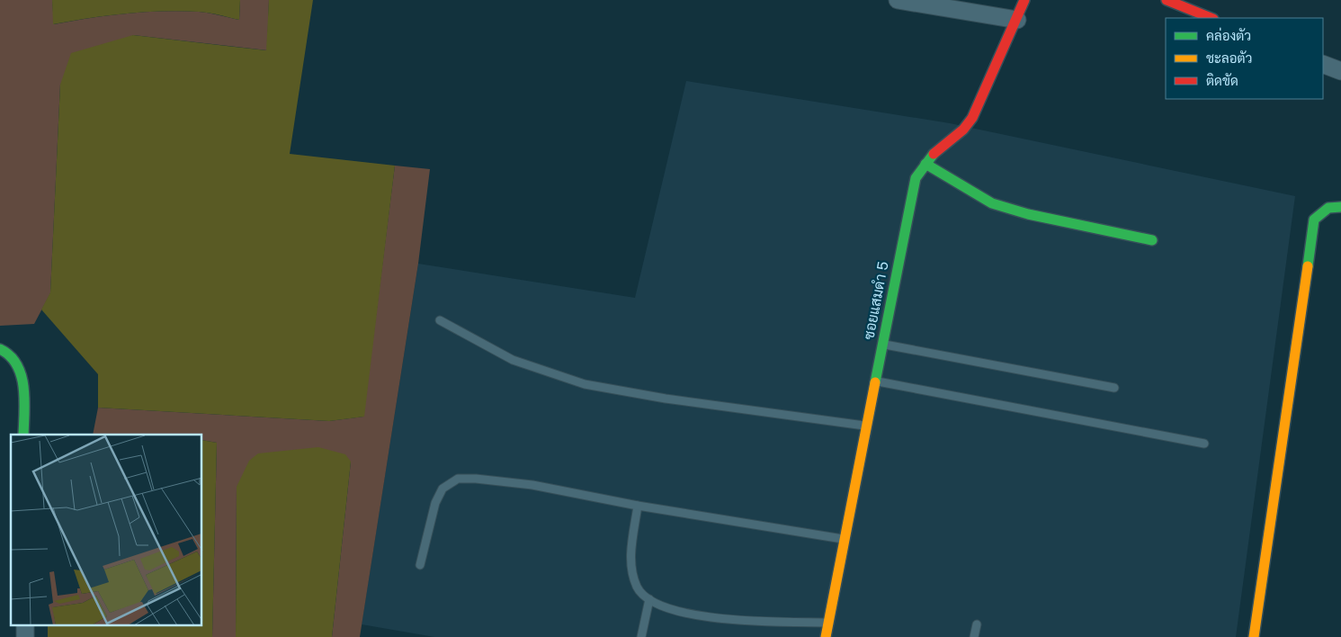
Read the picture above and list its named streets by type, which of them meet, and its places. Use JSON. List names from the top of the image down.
{
  "streets": {
    "street": ["ซอยแสมดำ 5"]
  },
  "legend": ["คล่องตัว", "ชะลอตัว", "ติดขัด"]
}
